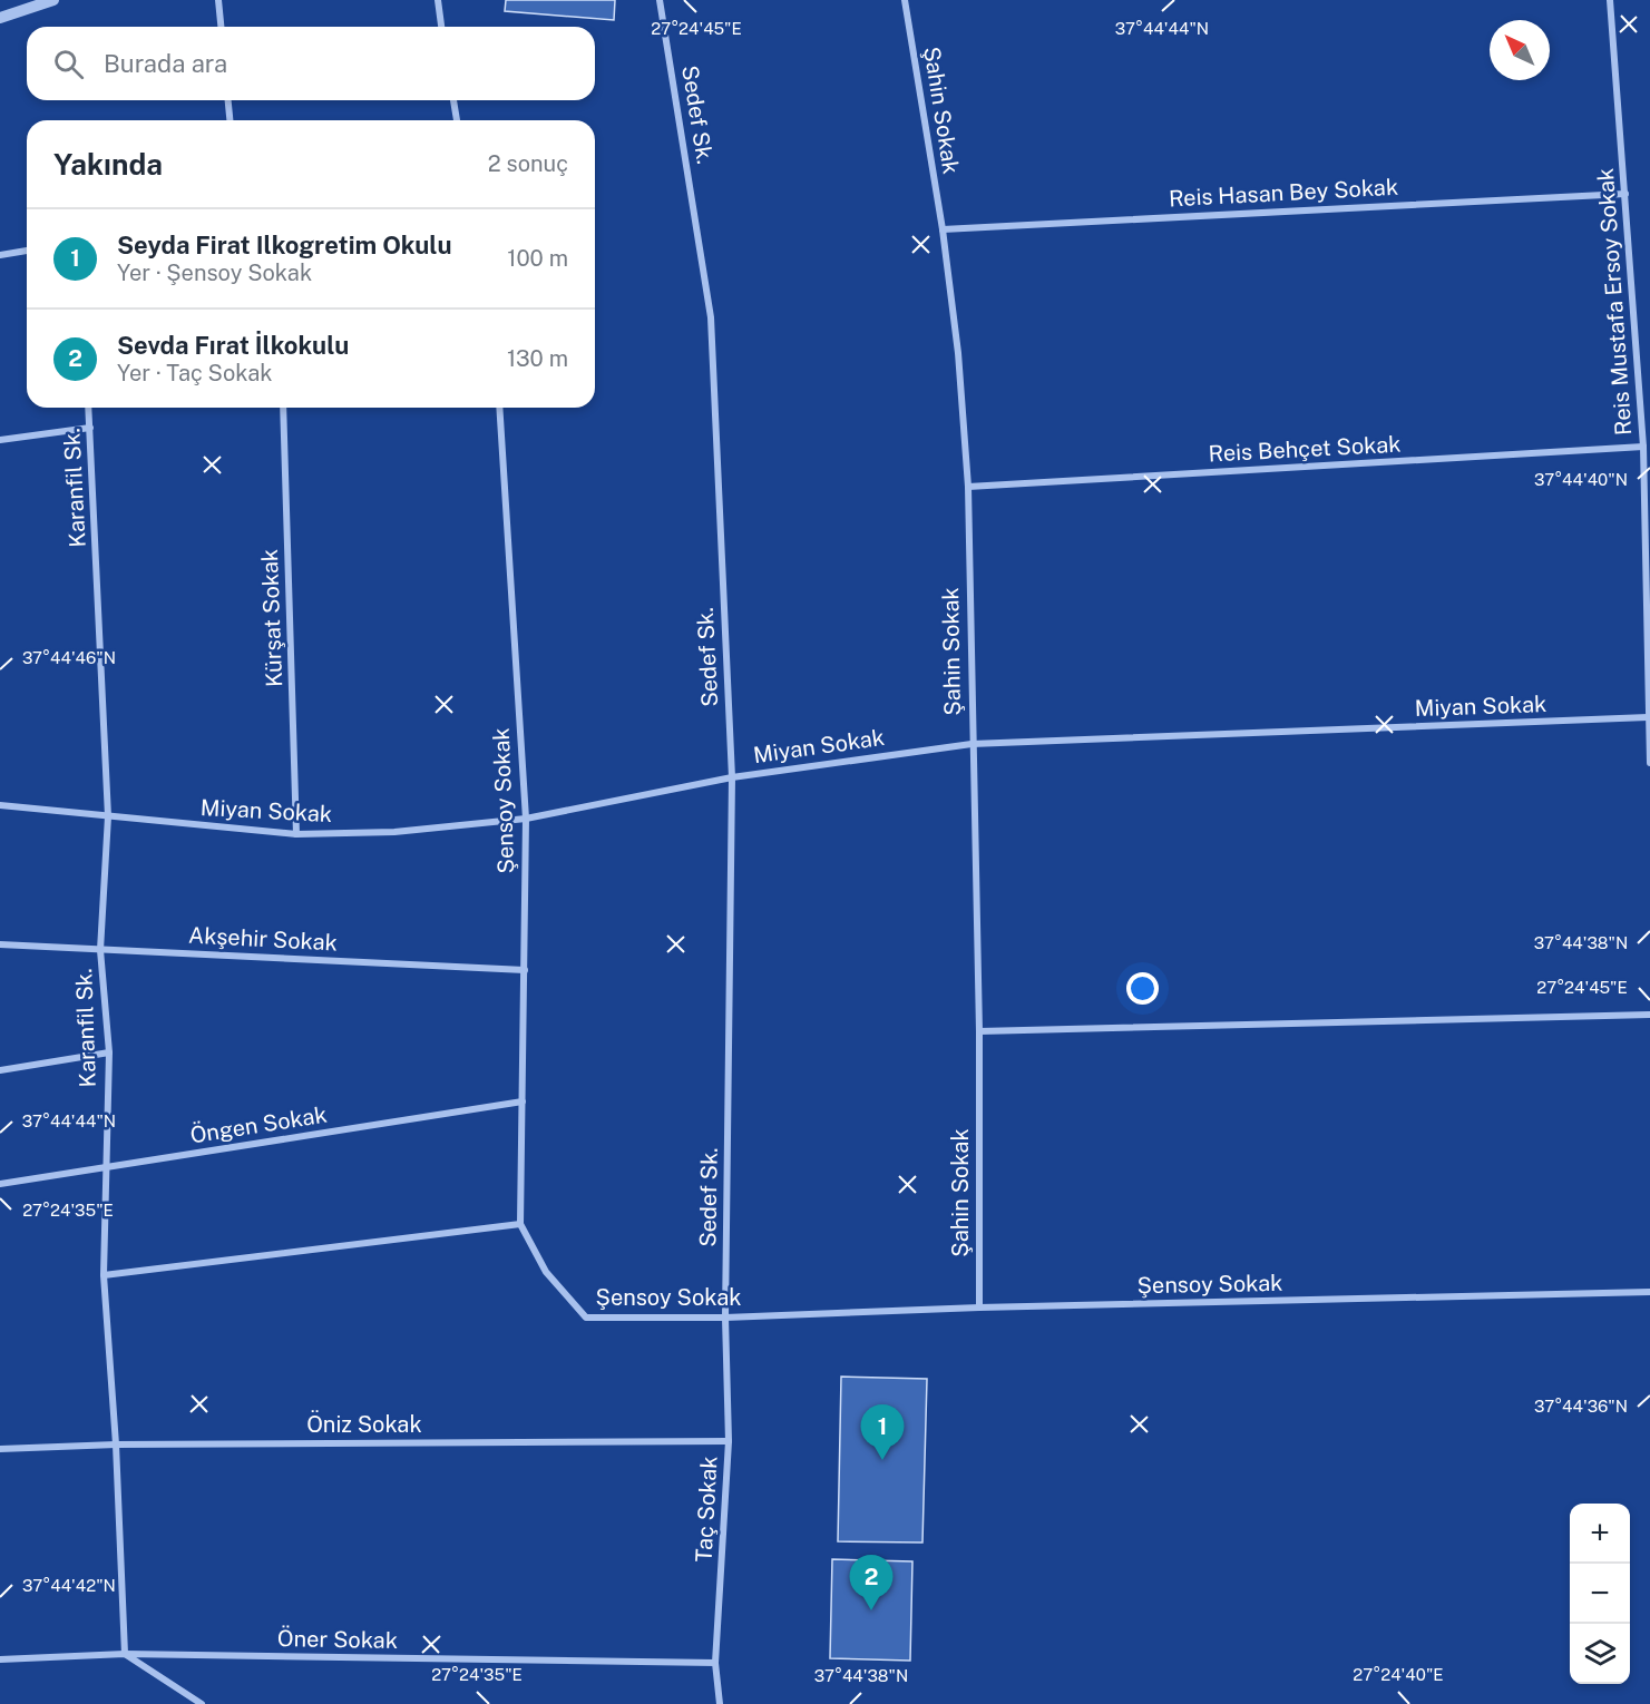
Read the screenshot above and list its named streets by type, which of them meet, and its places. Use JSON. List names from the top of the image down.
{
  "streets": {
    "street": [
      "Şahin Sokak",
      "Sedef Sk.",
      "Reis Hasan Bey Sokak",
      "Reis Mustafa Ersoy Sokak",
      "Reis Behçet Sokak",
      "Karanfil Sk.",
      "Kürşat Sokak",
      "Miyan Sokak",
      "Şensoy Sokak",
      "Akşehir Sokak",
      "Öngen Sokak",
      "Öniz Sokak",
      "Taç Sokak",
      "Öner Sokak"
    ]
  },
  "crossings": [
    ["Şahin Sokak", "Reis Hasan Bey Sokak"],
    ["Şahin Sokak", "Reis Behçet Sokak"],
    ["Şahin Sokak", "Miyan Sokak"],
    ["Şahin Sokak", "Şensoy Sokak"],
    ["Sedef Sk.", "Miyan Sokak"],
    ["Sedef Sk.", "Şensoy Sokak"],
    ["Sedef Sk.", "Taç Sokak"],
    ["Reis Hasan Bey Sokak", "Reis Mustafa Ersoy Sokak"],
    ["Reis Mustafa Ersoy Sokak", "Reis Behçet Sokak"],
    ["Reis Mustafa Ersoy Sokak", "Miyan Sokak"],
    ["Karanfil Sk.", "Miyan Sokak"],
    ["Karanfil Sk.", "Akşehir Sokak"],
    ["Karanfil Sk.", "Öngen Sokak"],
    ["Karanfil Sk.", "Öniz Sokak"],
    ["Karanfil Sk.", "Öner Sokak"],
    ["Kürşat Sokak", "Miyan Sokak"],
    ["Miyan Sokak", "Şensoy Sokak"],
    ["Şensoy Sokak", "Akşehir Sokak"],
    ["Şensoy Sokak", "Öngen Sokak"],
    ["Şensoy Sokak", "Taç Sokak"],
    ["Öniz Sokak", "Taç Sokak"],
    ["Taç Sokak", "Öner Sokak"]
  ],
  "north": "top left",
  "page": {
    "search": "Burada ara",
    "heading": ["Yakında", "2 sonuç"],
    "list": [
      {
        "mark": "1",
        "name": "Seyda Firat Ilkogretim Okulu",
        "note": "Yer · Şensoy Sokak",
        "value": "100 m"
      },
      {
        "mark": "2",
        "name": "Sevda Fırat İlkokulu",
        "note": "Yer · Taç Sokak",
        "value": "130 m"
      }
    ],
    "pins": ["1", "2"],
    "map_buttons": ["+", "−"]
  },
  "coordinates": [
    "37°44'44\"N",
    "27°24'45\"E",
    "37°44'40\"N",
    "37°44'46\"N",
    "37°44'38\"N",
    "27°24'35\"E",
    "37°44'36\"N",
    "37°44'42\"N",
    "27°24'40\"E"
  ]
}
